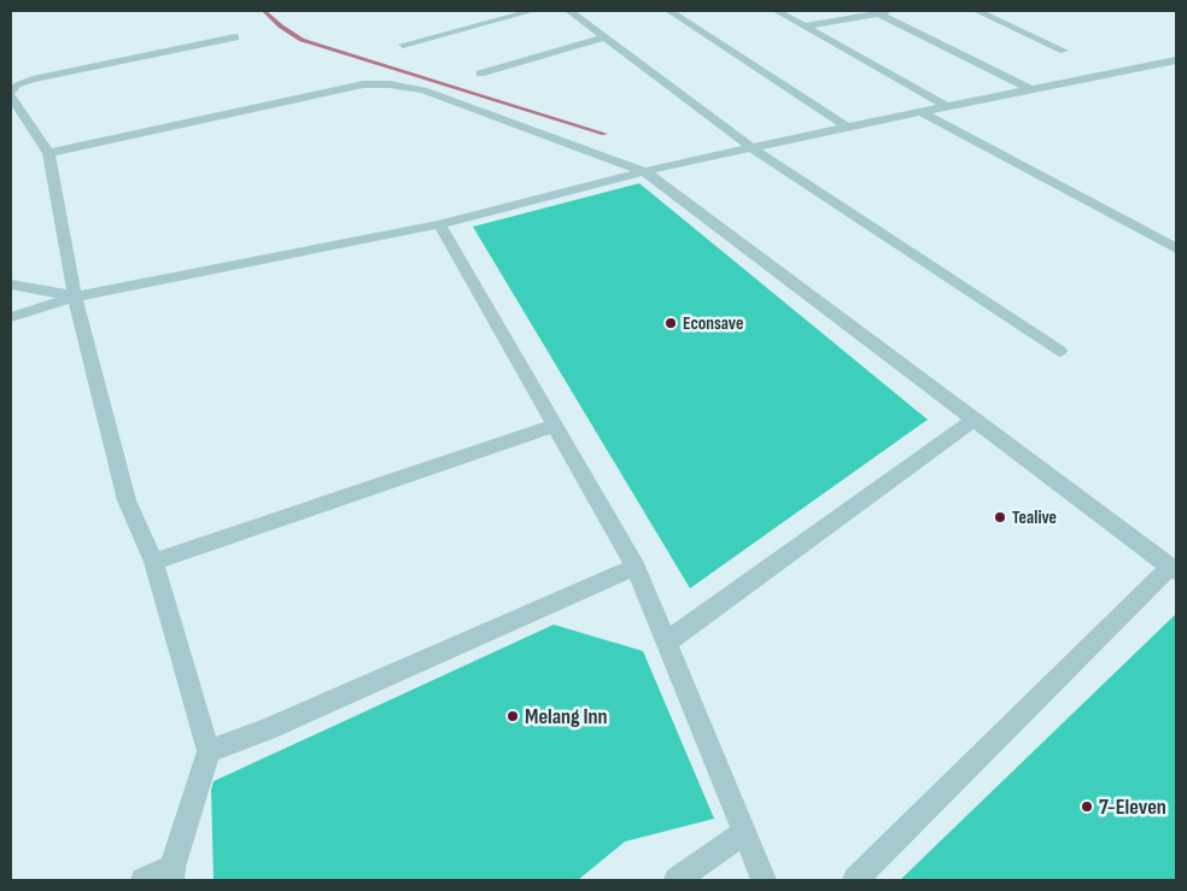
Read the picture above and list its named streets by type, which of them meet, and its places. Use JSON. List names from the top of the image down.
{
  "places": [
    "Econsave",
    "Tealive",
    "Melang Inn",
    "7-Eleven"
  ]
}
